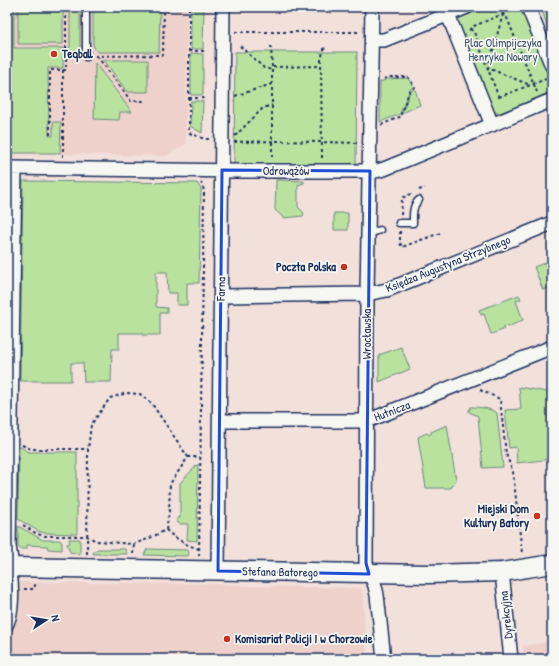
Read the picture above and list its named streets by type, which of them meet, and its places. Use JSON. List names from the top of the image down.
{
  "streets": {
    "street": [
      "Odrowążów",
      "Księdza Augustyna Strzybnego",
      "Farna",
      "Wrocławska",
      "Hutnicza",
      "Stefana Batorego",
      "Dyrekcyjna"
    ]
  },
  "crossings": [
    ["Odrowążów", "Farna"],
    ["Odrowążów", "Wrocławska"],
    ["Księdza Augustyna Strzybnego", "Farna"],
    ["Księdza Augustyna Strzybnego", "Wrocławska"],
    ["Farna", "Hutnicza"],
    ["Farna", "Stefana Batorego"],
    ["Wrocławska", "Hutnicza"],
    ["Wrocławska", "Stefana Batorego"],
    ["Stefana Batorego", "Dyrekcyjna"]
  ],
  "parks": ["Plac Olimpijczyka Henryka Nowary"],
  "places": [
    "Teqball",
    "Poczta Polska",
    "Miejski Dom Kultury Batory",
    "Komisariat Policji I w Chorzowie"
  ],
  "north": "right"
}
